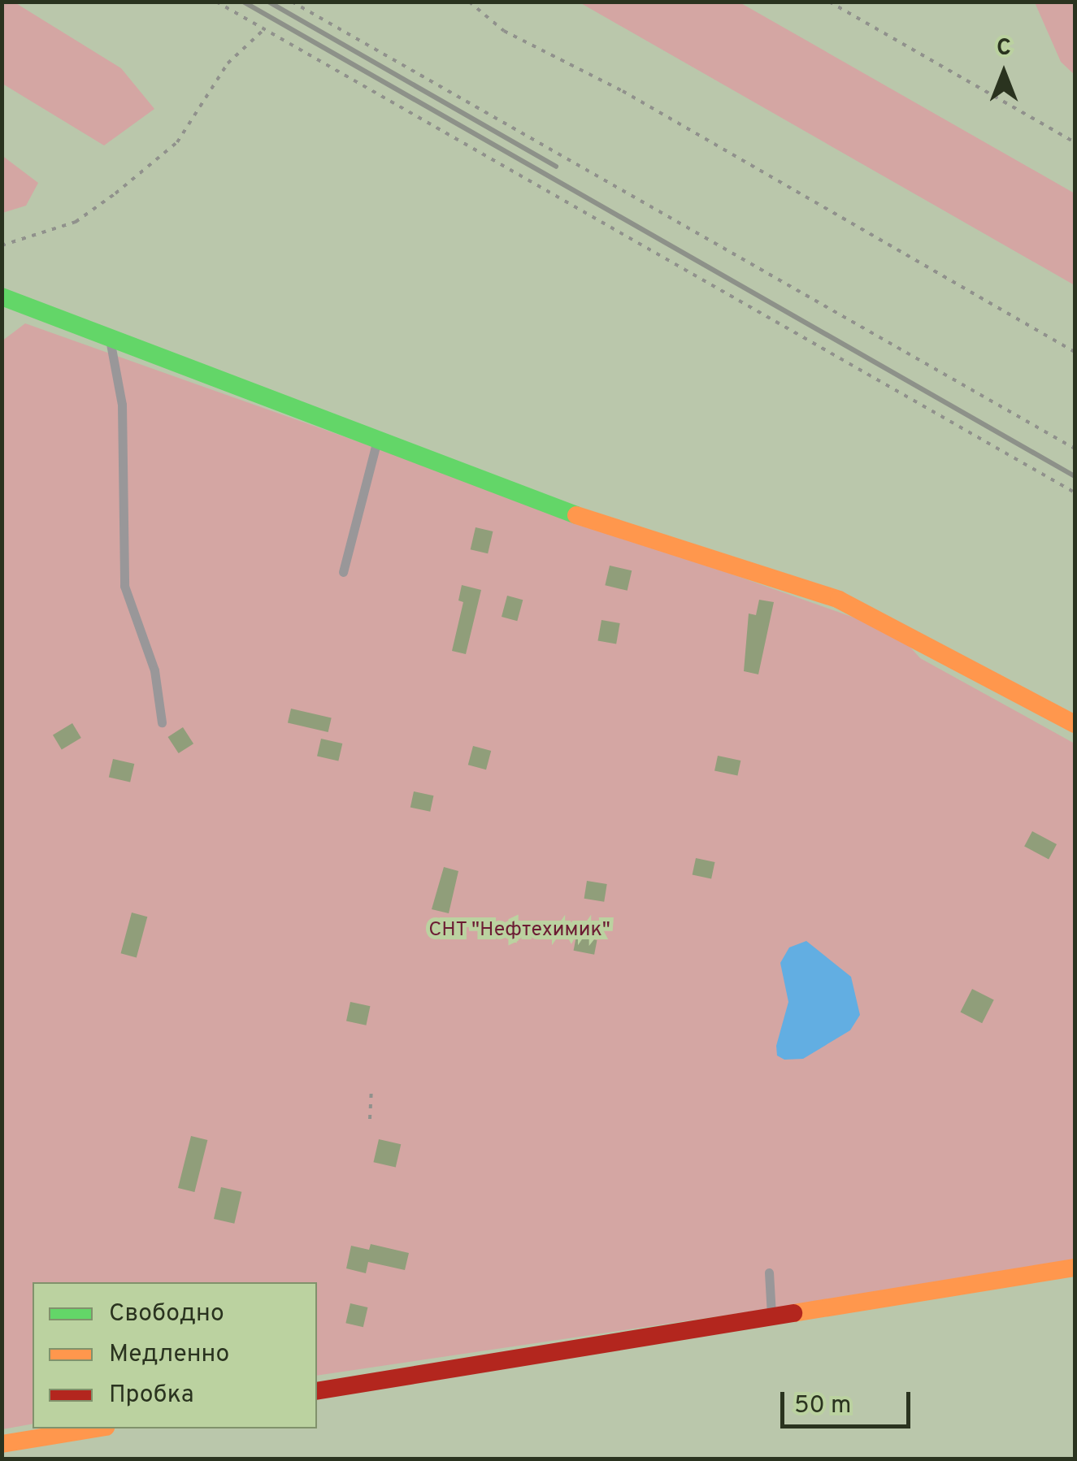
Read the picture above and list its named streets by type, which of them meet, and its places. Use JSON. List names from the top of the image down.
{
  "parks": ["СНТ \"Нефтехимик\""],
  "legend": ["Свободно", "Медленно", "Пробка"],
  "scale_bar": "50 m",
  "north": "top"
}
